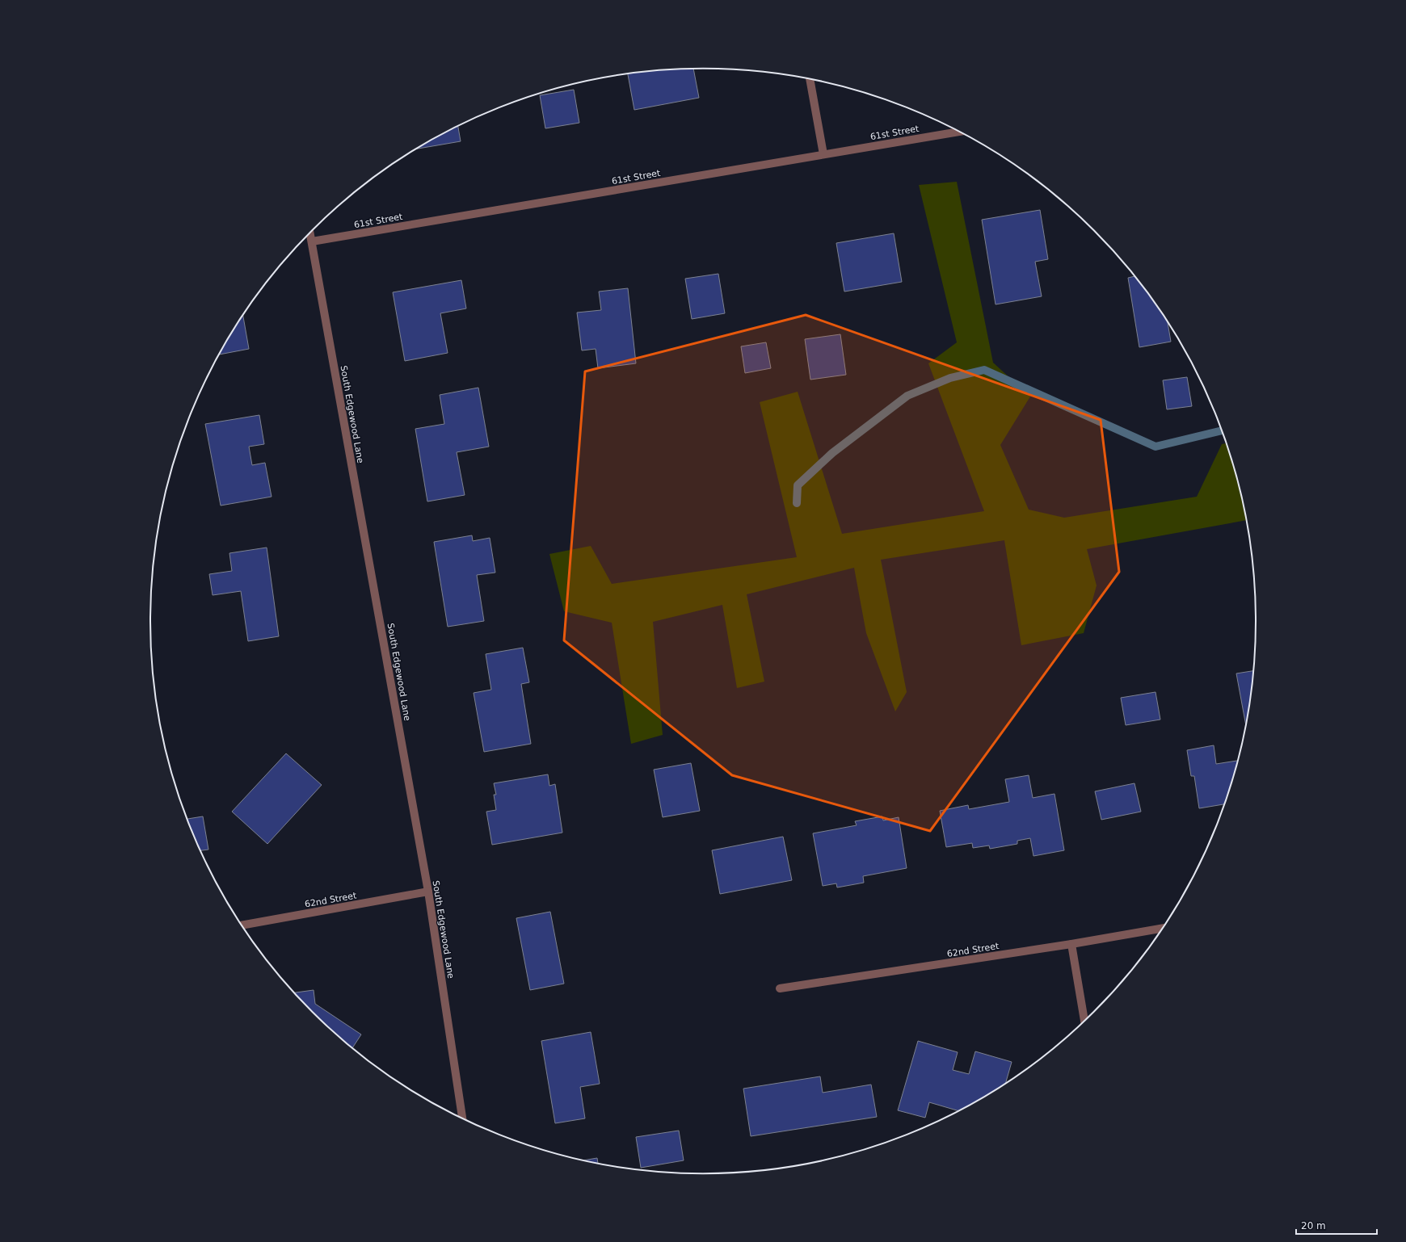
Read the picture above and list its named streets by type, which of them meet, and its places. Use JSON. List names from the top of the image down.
{
  "streets": {
    "street": ["61st Street", "South Edgewood Lane", "62nd Street"]
  },
  "crossings": [
    ["61st Street", "South Edgewood Lane"],
    ["South Edgewood Lane", "62nd Street"]
  ],
  "scale_bar": "20 m"
}
